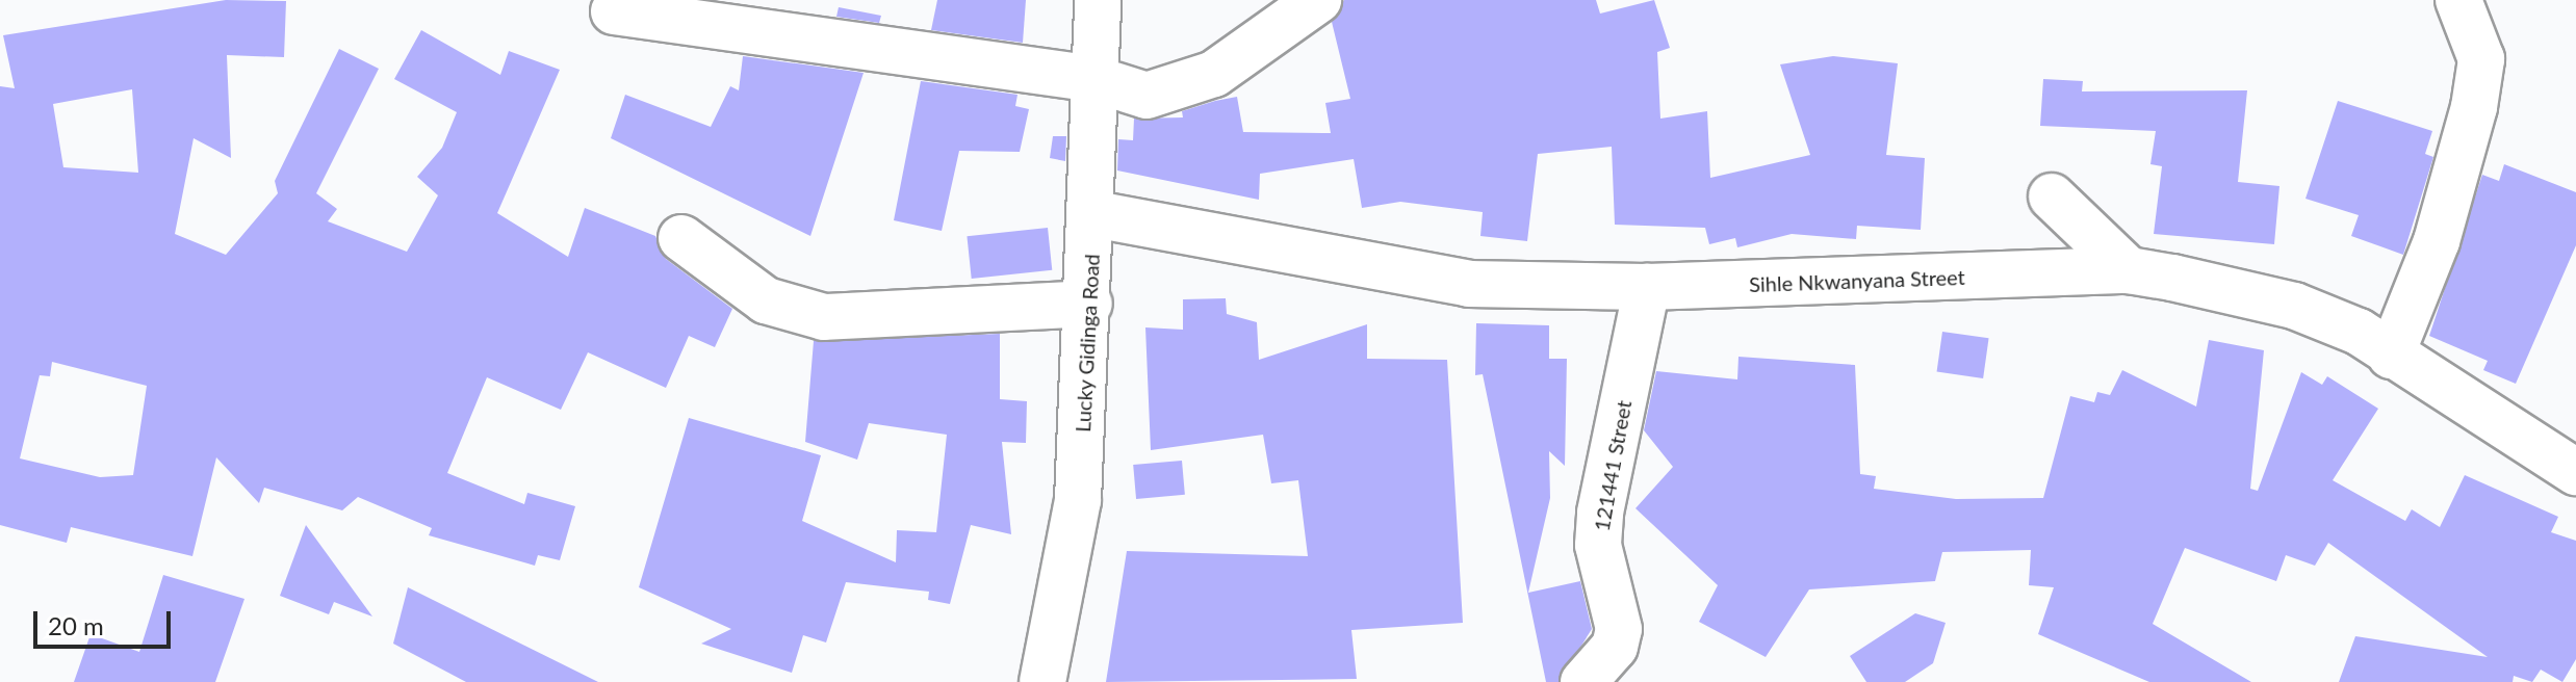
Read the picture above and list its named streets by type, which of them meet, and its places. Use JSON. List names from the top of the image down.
{
  "streets": {
    "street": ["Sihle Nkwanyana Street", "Lucky Gidinga Road", "121441 Street"]
  },
  "crossings": [
    ["Sihle Nkwanyana Street", "Lucky Gidinga Road"],
    ["Sihle Nkwanyana Street", "121441 Street"]
  ],
  "scale_bar": "20 m"
}
